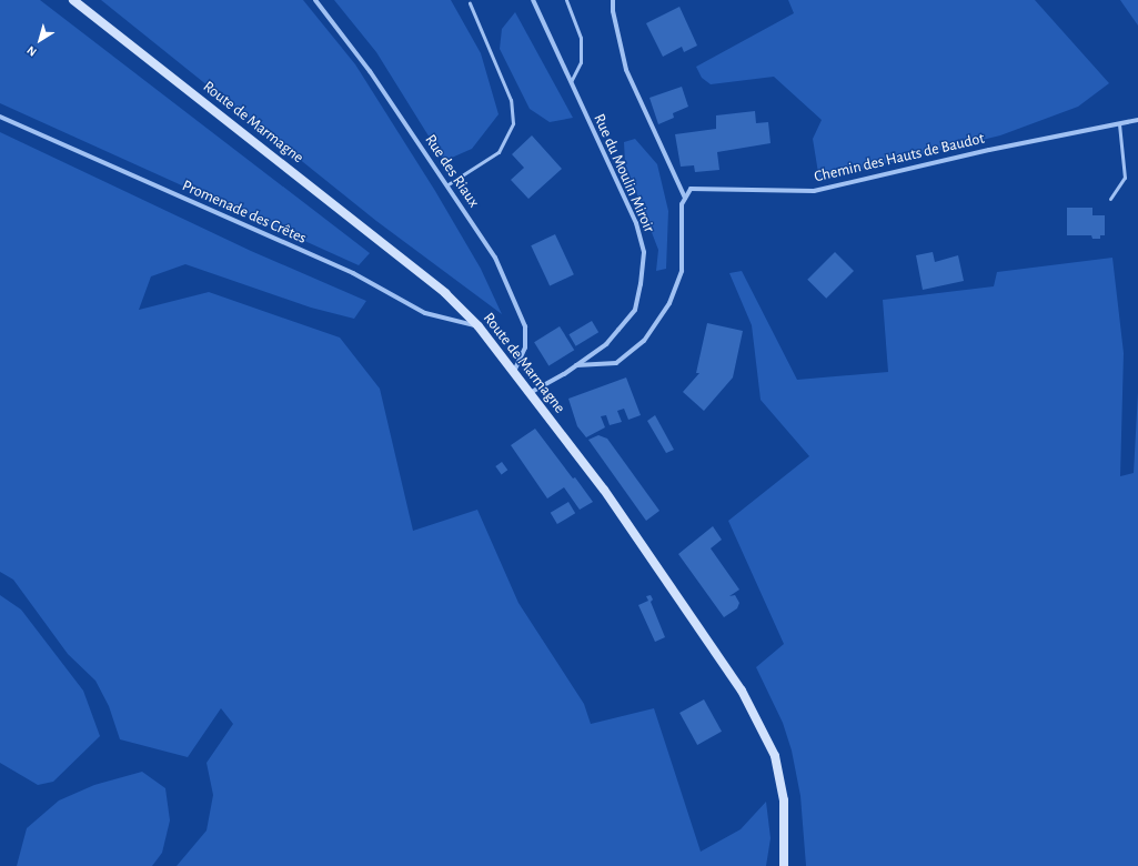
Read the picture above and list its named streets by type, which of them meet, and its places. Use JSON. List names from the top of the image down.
{
  "streets": {
    "street": [
      "Route de Marmagne",
      "Chemin des Hauts de Baudot",
      "Rue des Riaux",
      "Rue du Moulin Miroir",
      "Promenade des Crêtes"
    ]
  },
  "crossings": [
    ["Route de Marmagne", "Rue des Riaux"],
    ["Route de Marmagne", "Rue du Moulin Miroir"],
    ["Route de Marmagne", "Promenade des Crêtes"]
  ],
  "north": "bottom left"
}
